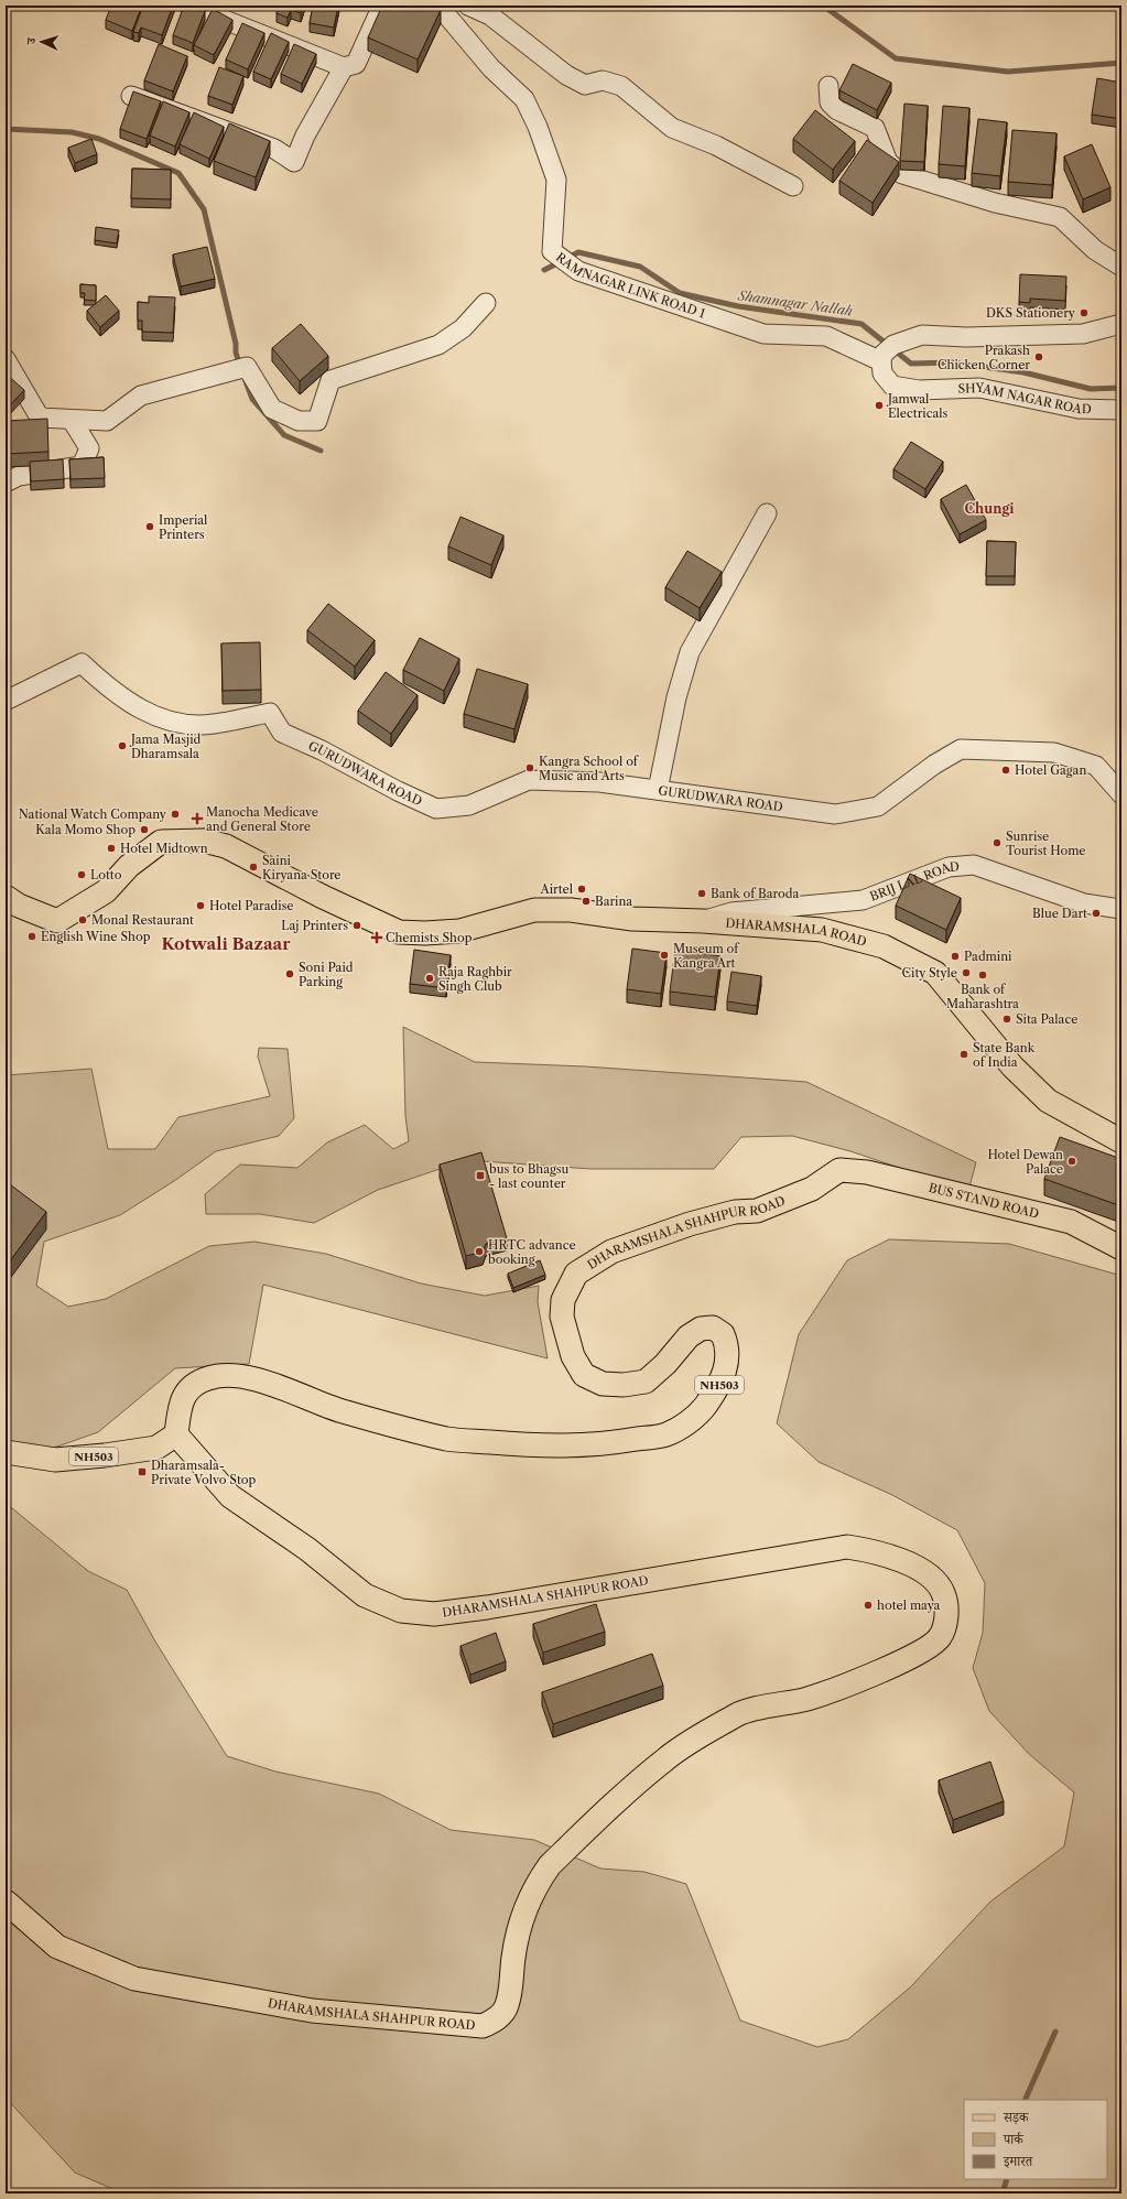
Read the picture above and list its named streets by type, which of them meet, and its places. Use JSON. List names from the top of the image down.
{
  "streets": {
    "main road": [
      "DHARAMSHALA ROAD",
      "BUS STAND ROAD",
      "DHARAMSHALA SHAHPUR ROAD",
      "NH503"
    ],
    "street": [
      "RAMNAGAR LINK ROAD 1",
      "SHYAM NAGAR ROAD",
      "GURUDWARA ROAD",
      "BRIJ LAL ROAD"
    ]
  },
  "crossings": [
    ["RAMNAGAR LINK ROAD 1", "SHYAM NAGAR ROAD"],
    ["BRIJ LAL ROAD", "DHARAMSHALA ROAD"],
    ["BUS STAND ROAD", "DHARAMSHALA SHAHPUR ROAD"],
    ["DHARAMSHALA SHAHPUR ROAD", "NH503"]
  ],
  "districts": ["Chungi", "Kotwali Bazaar"],
  "water": ["Shamnagar Nallah"],
  "places": {
    "other": [
      "DKS Stationery",
      "Prakash Chicken Corner",
      "Jamwal Electricals",
      "Imperial Printers",
      "Jama Masjid Dharamsala",
      "Kangra School of Music and Arts",
      "Hotel Gagan",
      "National Watch Company",
      "Kala Momo Shop",
      "Sunrise Tourist Home",
      "Hotel Midtown",
      "Saini Kiryana Store",
      "Lotto",
      "Airtel",
      "Bank of Baroda",
      "Barina",
      "Hotel Paradise",
      "Blue Dart",
      "Monal Restaurant",
      "Laj Printers",
      "English Wine Shop",
      "Museum of Kangra Art",
      "Padmini",
      "City Style",
      "Soni Paid Parking",
      "Bank of Maharashtra",
      "Raja Raghbir Singh Club",
      "Sita Palace",
      "State Bank of India",
      "Hotel Dewan Palace",
      "HRTC advance booking",
      "hotel maya"
    ],
    "health": ["Manocha Medicave and General Store", "Chemists Shop"],
    "transit": ["bus to Bhagsu - last counter", "Dharamsala- Private Volvo Stop"]
  },
  "legend": ["सड़क", "पार्क", "इमारत"],
  "north": "left"
}
